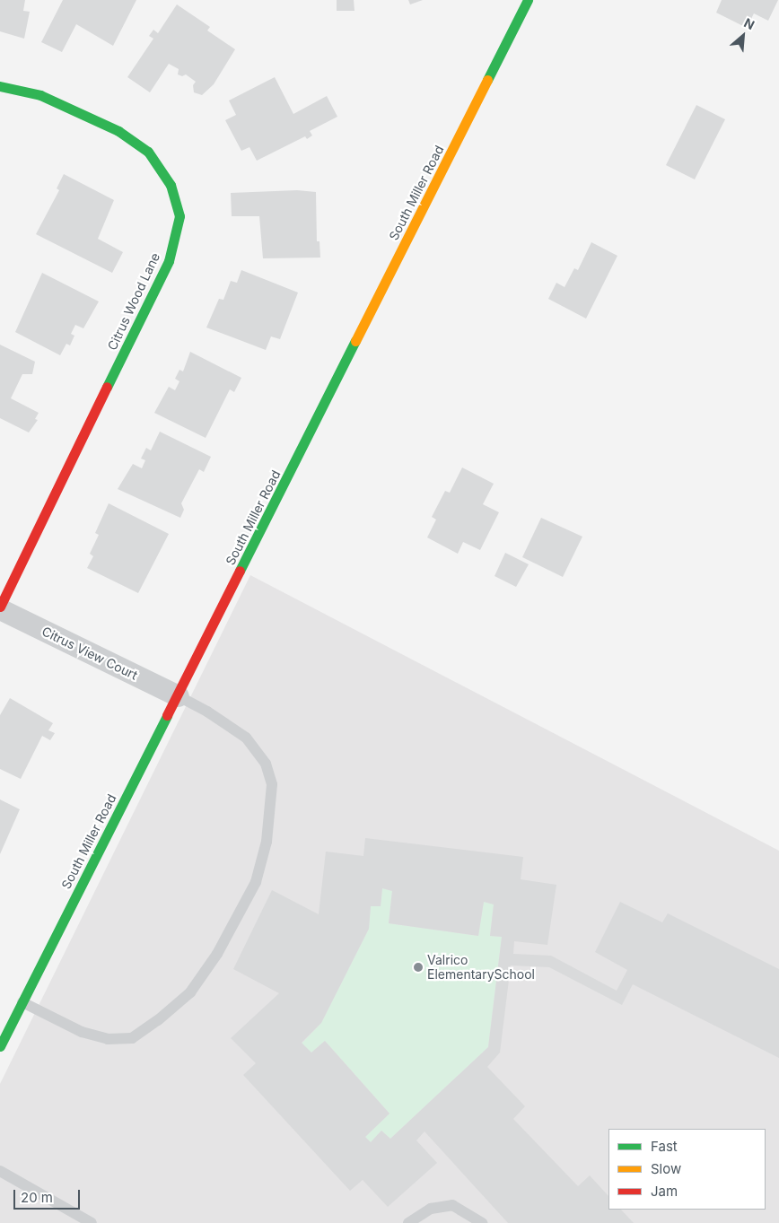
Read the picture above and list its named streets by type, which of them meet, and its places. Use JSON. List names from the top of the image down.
{
  "streets": {
    "street": ["South Miller Road", "Citrus Wood Lane", "Citrus View Court"]
  },
  "crossings": [
    ["South Miller Road", "Citrus View Court"],
    ["Citrus Wood Lane", "Citrus View Court"]
  ],
  "places": ["Valrico ElementarySchool"],
  "legend": ["Fast", "Slow", "Jam"],
  "scale_bar": "20 m",
  "north": "top right"
}
